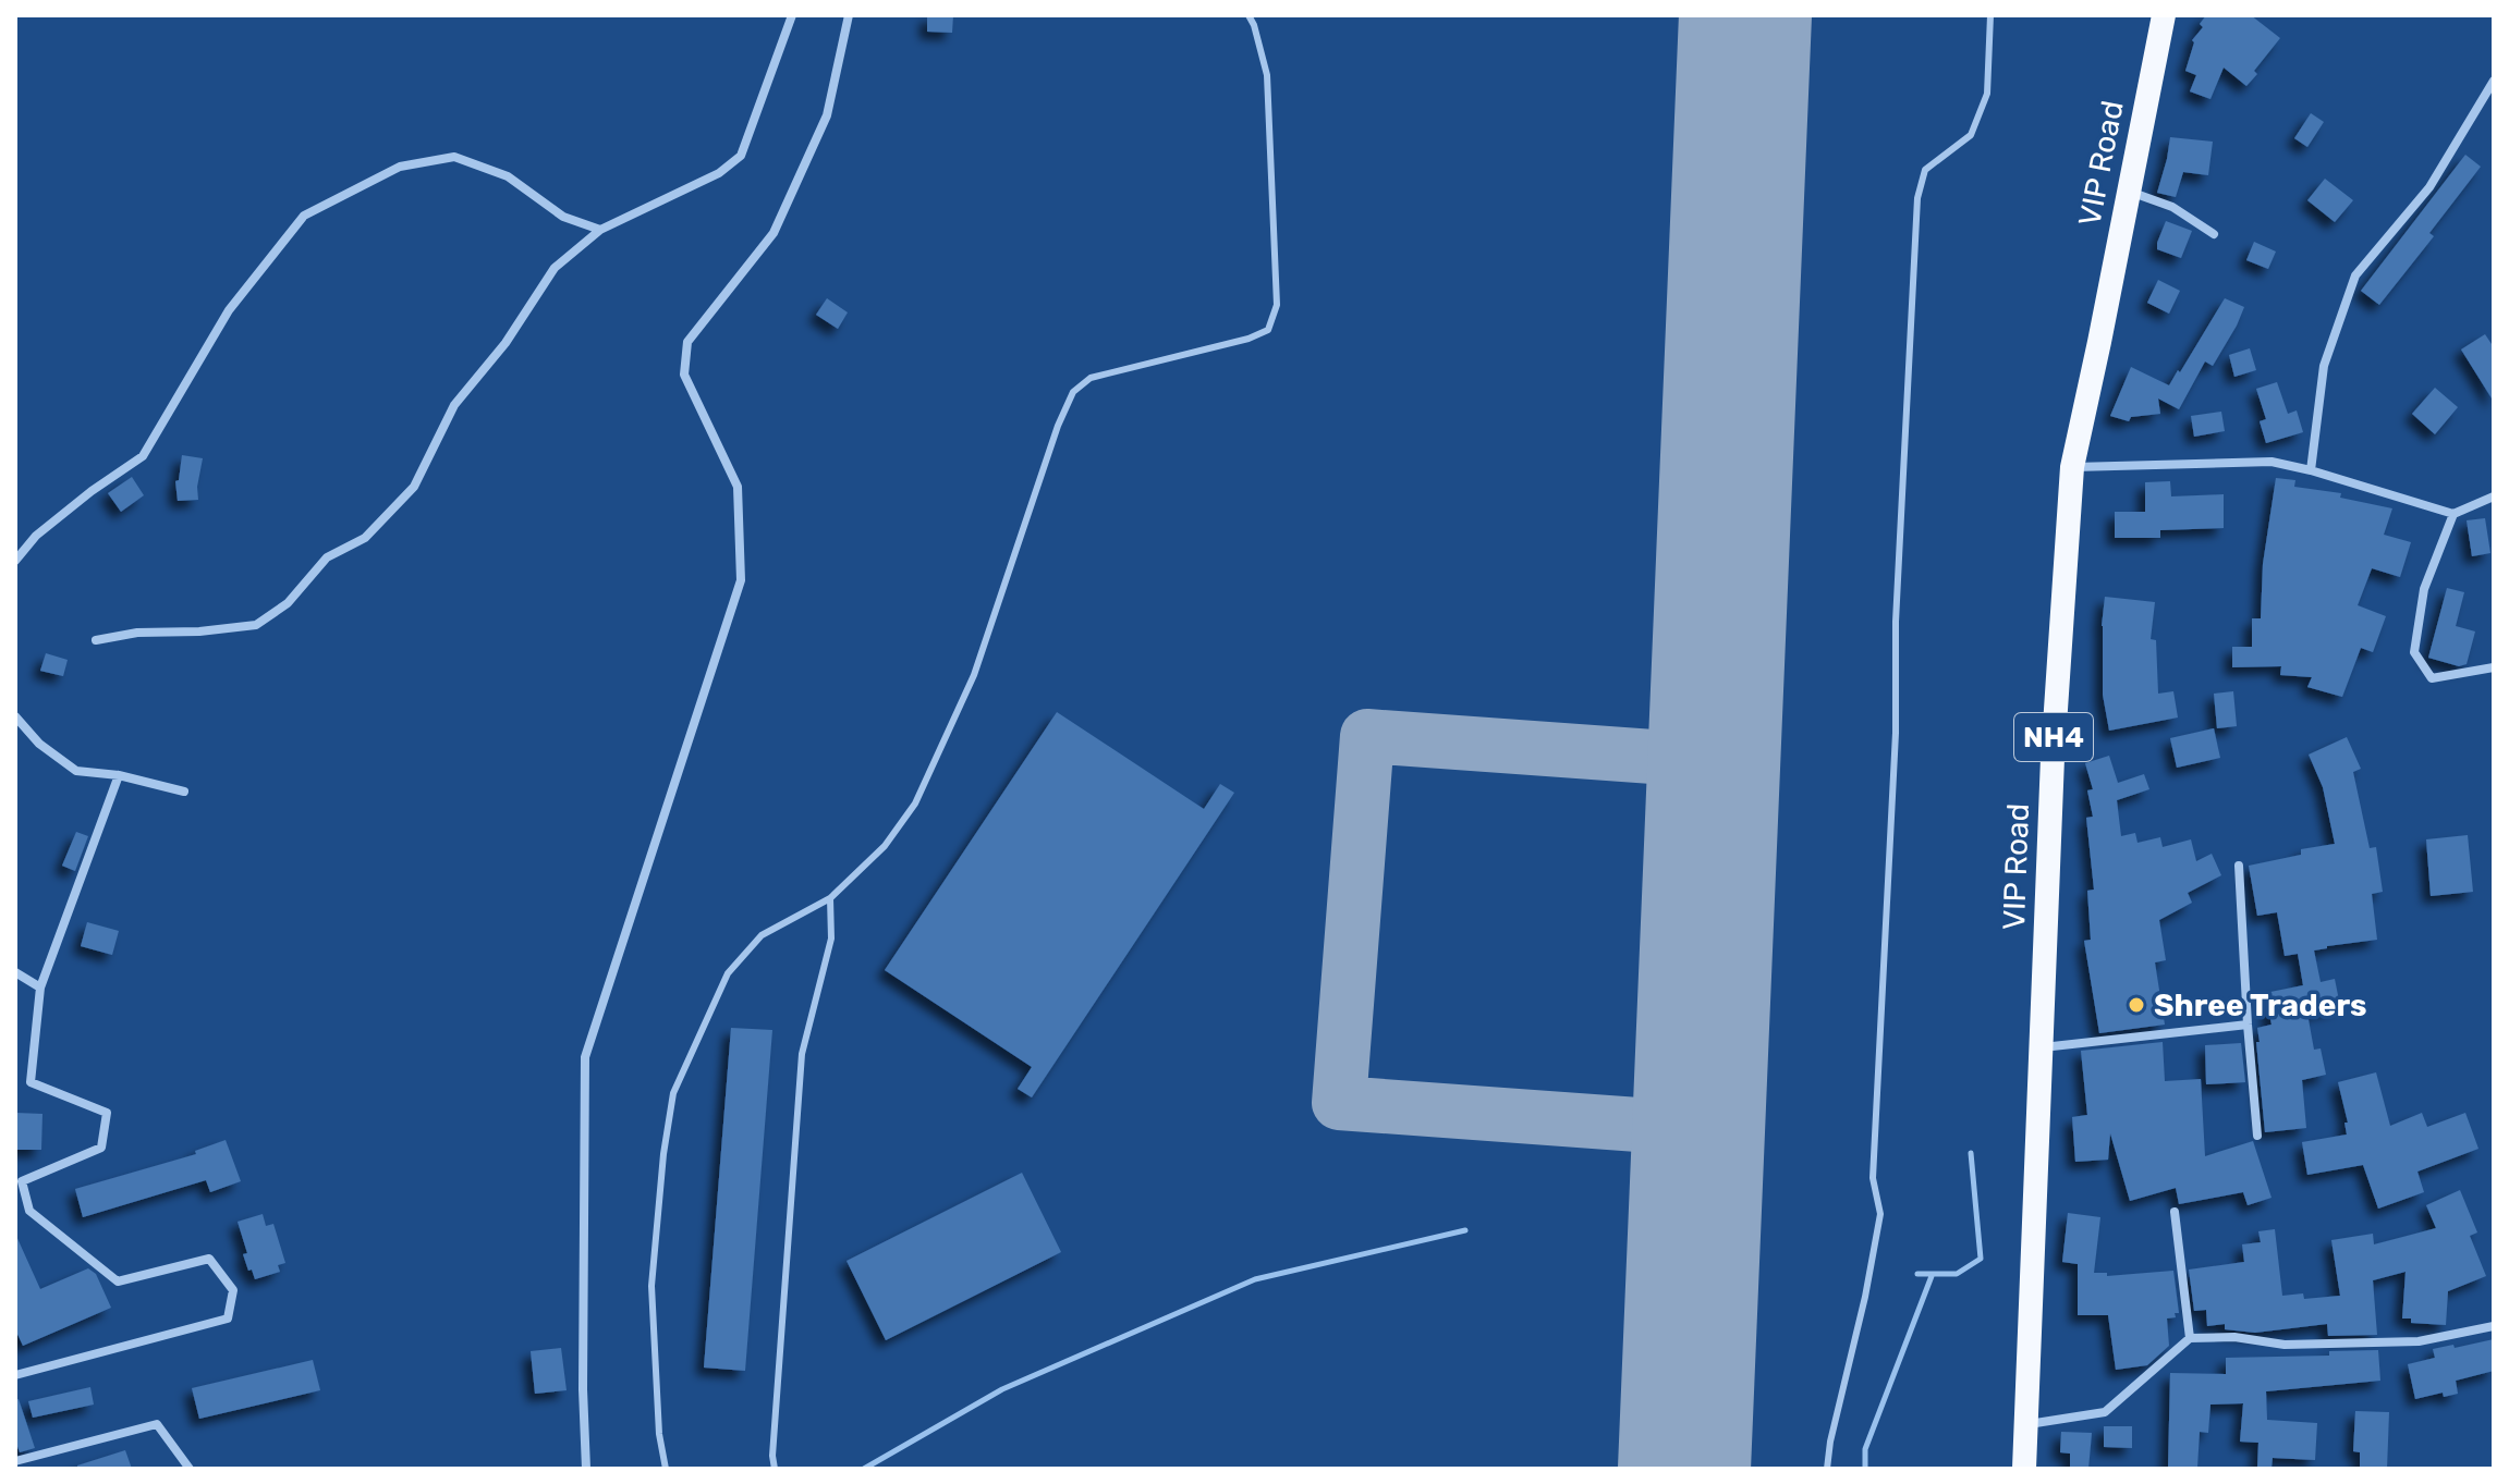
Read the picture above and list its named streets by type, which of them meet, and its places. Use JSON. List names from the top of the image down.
{
  "streets": {
    "highway": ["VIP Road", "NH4"]
  },
  "places": ["Shree Traders"]
}
